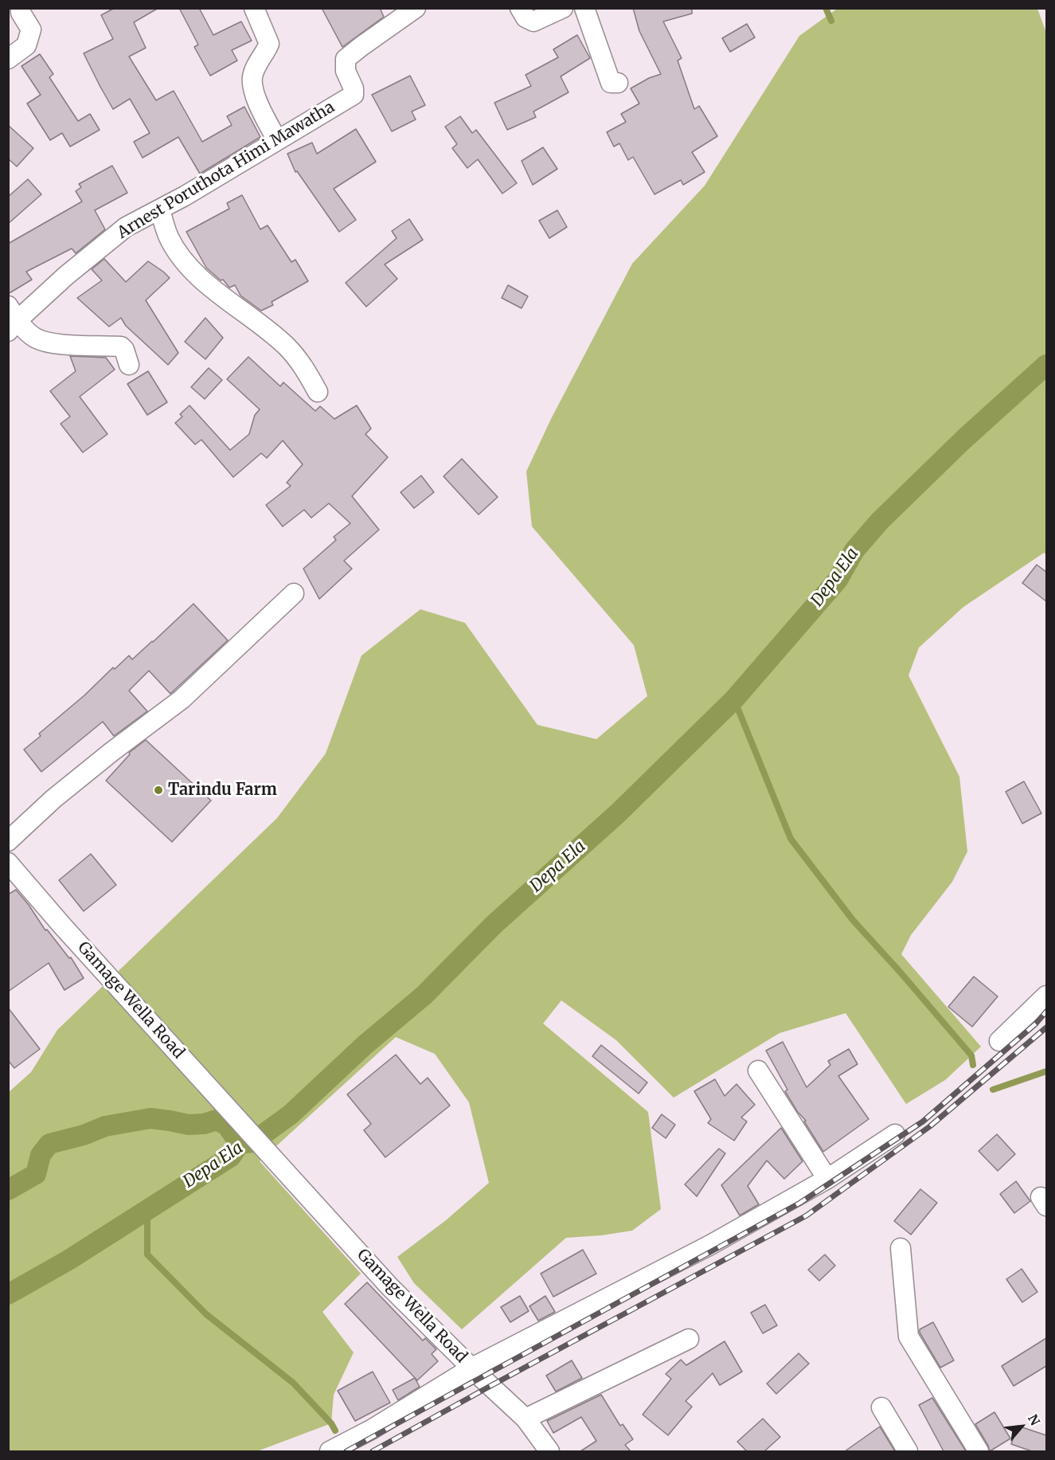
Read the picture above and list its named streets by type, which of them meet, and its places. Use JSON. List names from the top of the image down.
{
  "streets": {
    "street": ["Arnest Poruthota Himi Mawatha", "Gamage Wella Road"]
  },
  "water": ["Depa Ela"],
  "places": ["Tarindu Farm"],
  "north": "top right"
}
